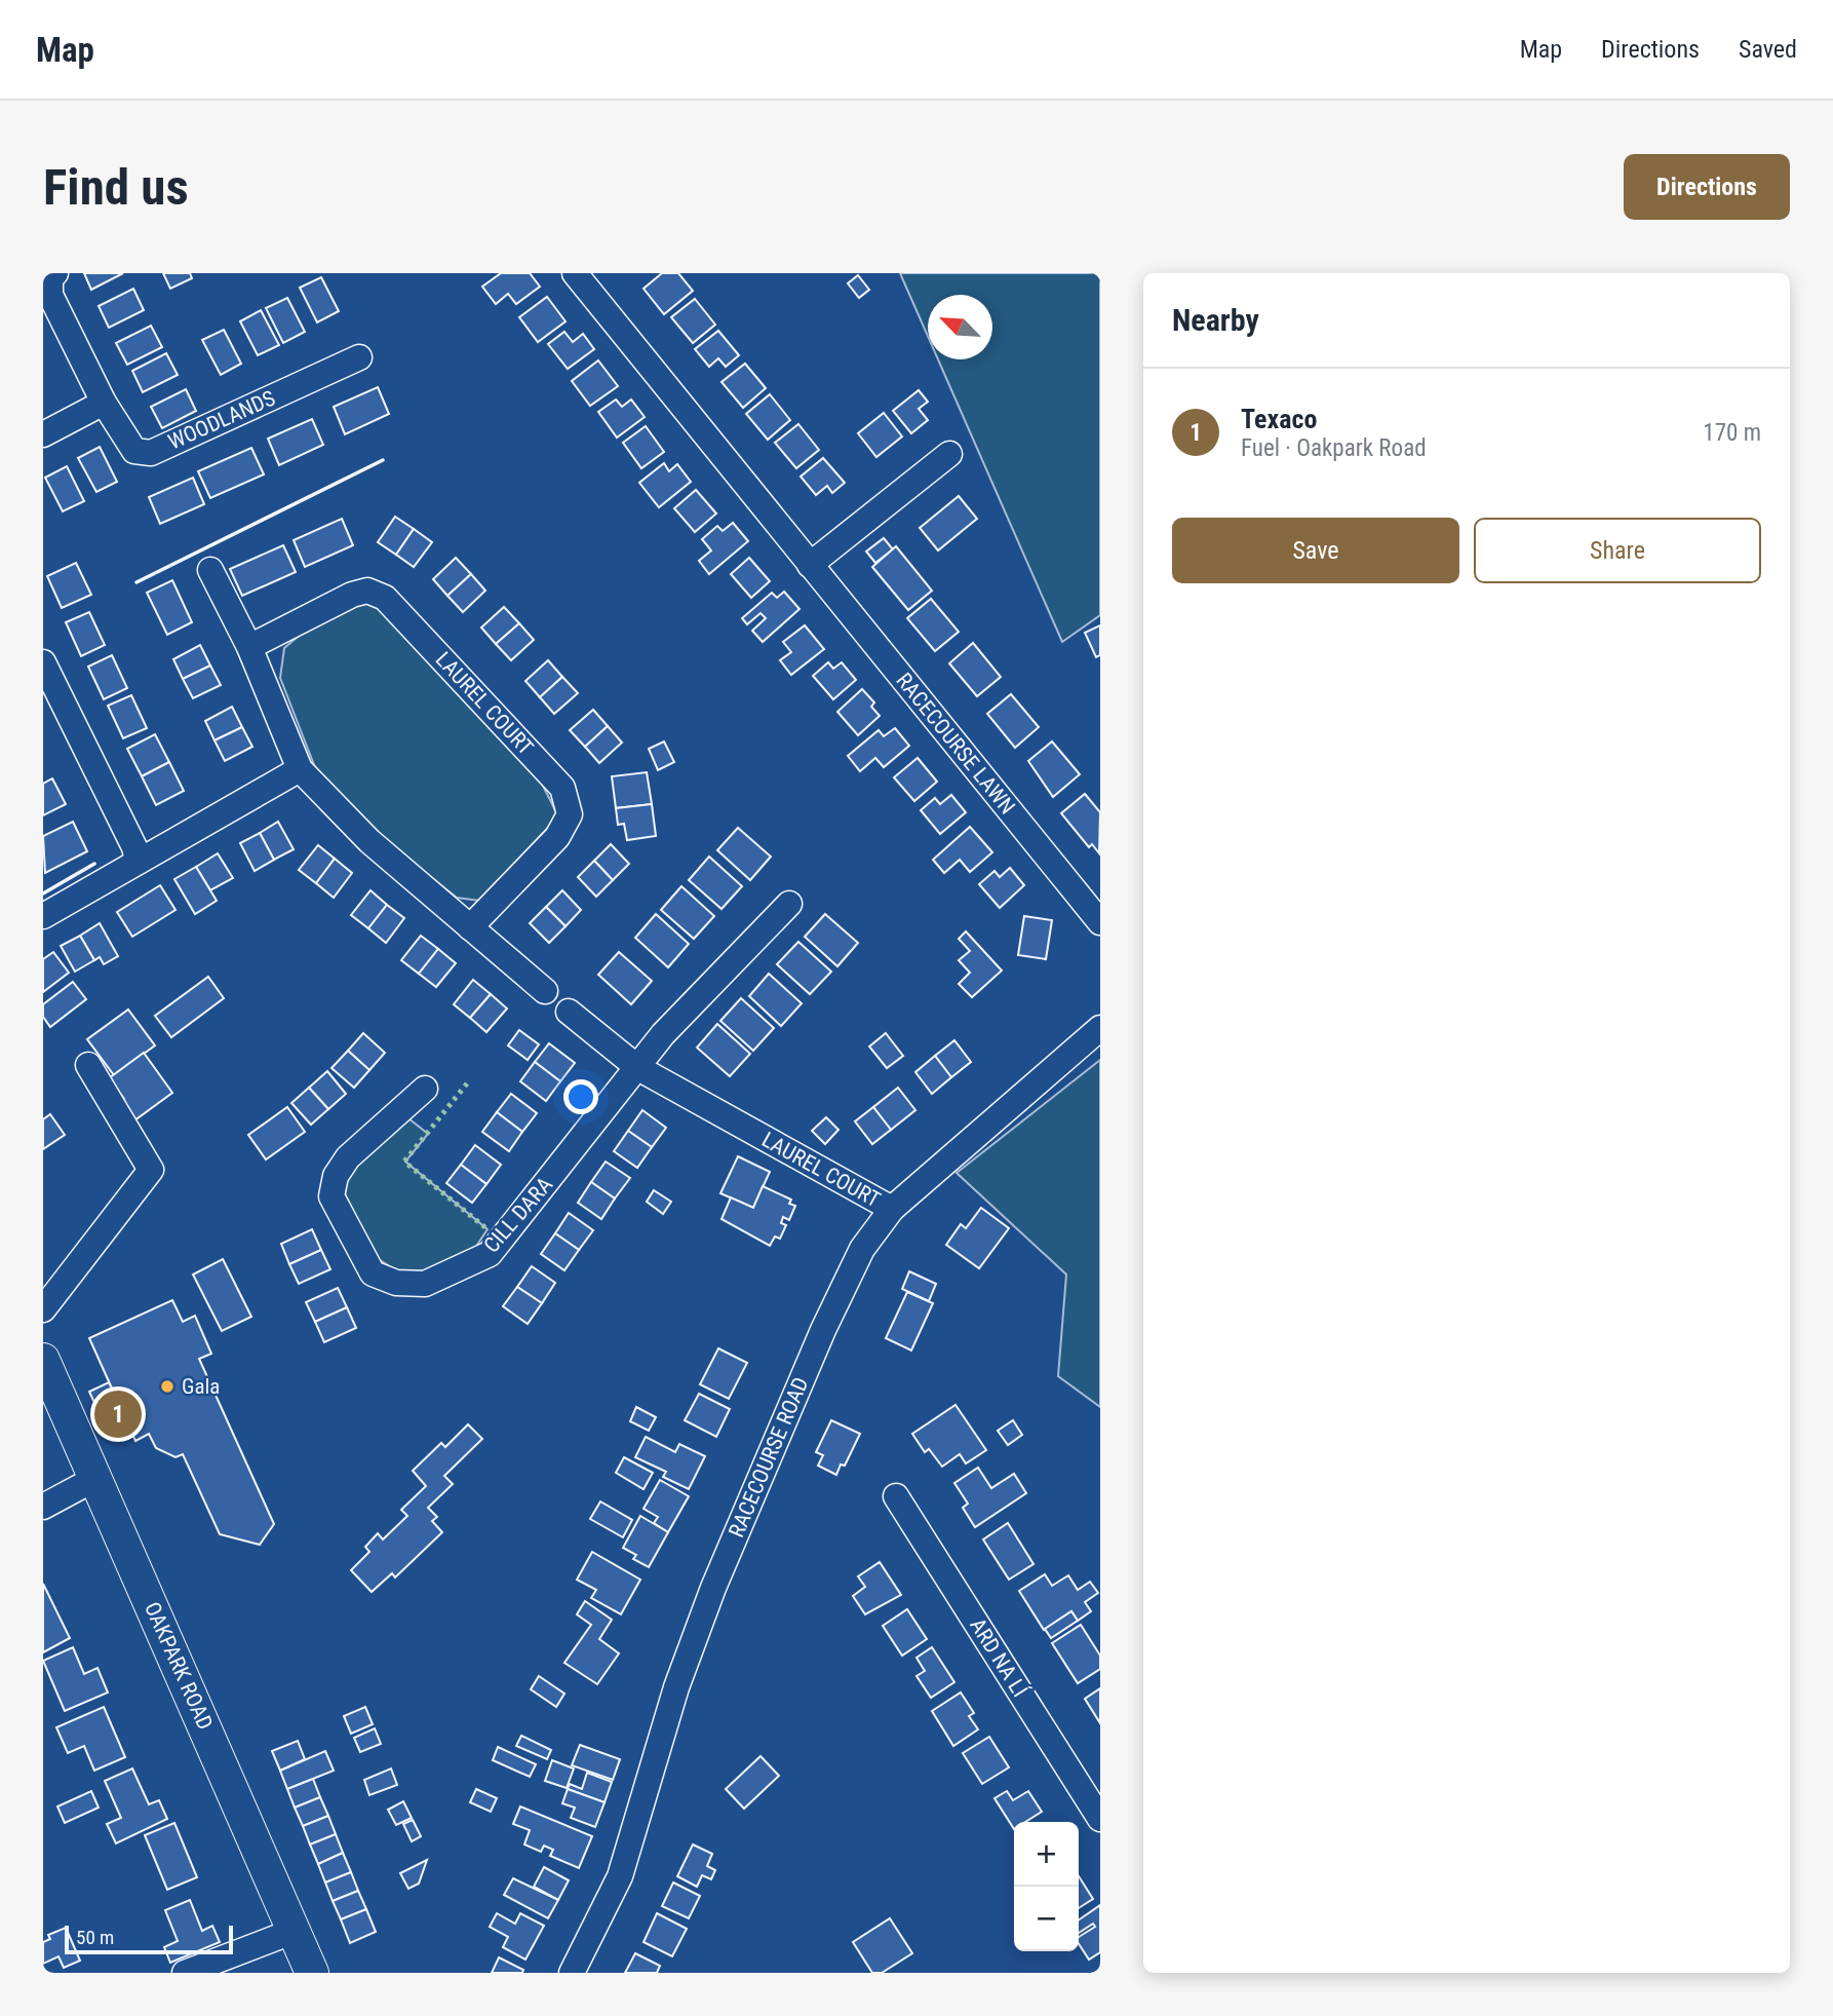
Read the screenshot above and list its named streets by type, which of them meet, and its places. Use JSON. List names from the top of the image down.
{
  "streets": {
    "main road": ["OAKPARK ROAD"],
    "street": [
      "WOODLANDS",
      "LAUREL COURT",
      "RACECOURSE LAWN",
      "CILL DARA",
      "RACECOURSE ROAD",
      "ARD NA LÍ"
    ]
  },
  "crossings": [
    ["LAUREL COURT", "CILL DARA"],
    ["LAUREL COURT", "RACECOURSE ROAD"]
  ],
  "places": ["Gala"],
  "scale_bar": "50 m",
  "north": "top left",
  "page": {
    "header": "Map",
    "nav": ["Map", "Directions", "Saved"],
    "buttons": [
      "Directions",
      ["Save", "Share"]
    ],
    "title": "Find us",
    "heading": "Nearby",
    "list": [
      {
        "mark": "1",
        "name": "Texaco",
        "note": "Fuel · Oakpark Road",
        "value": "170 m"
      }
    ],
    "pins": "1",
    "map_buttons": ["+", "−"],
    "scale": "50 m"
  }
}
